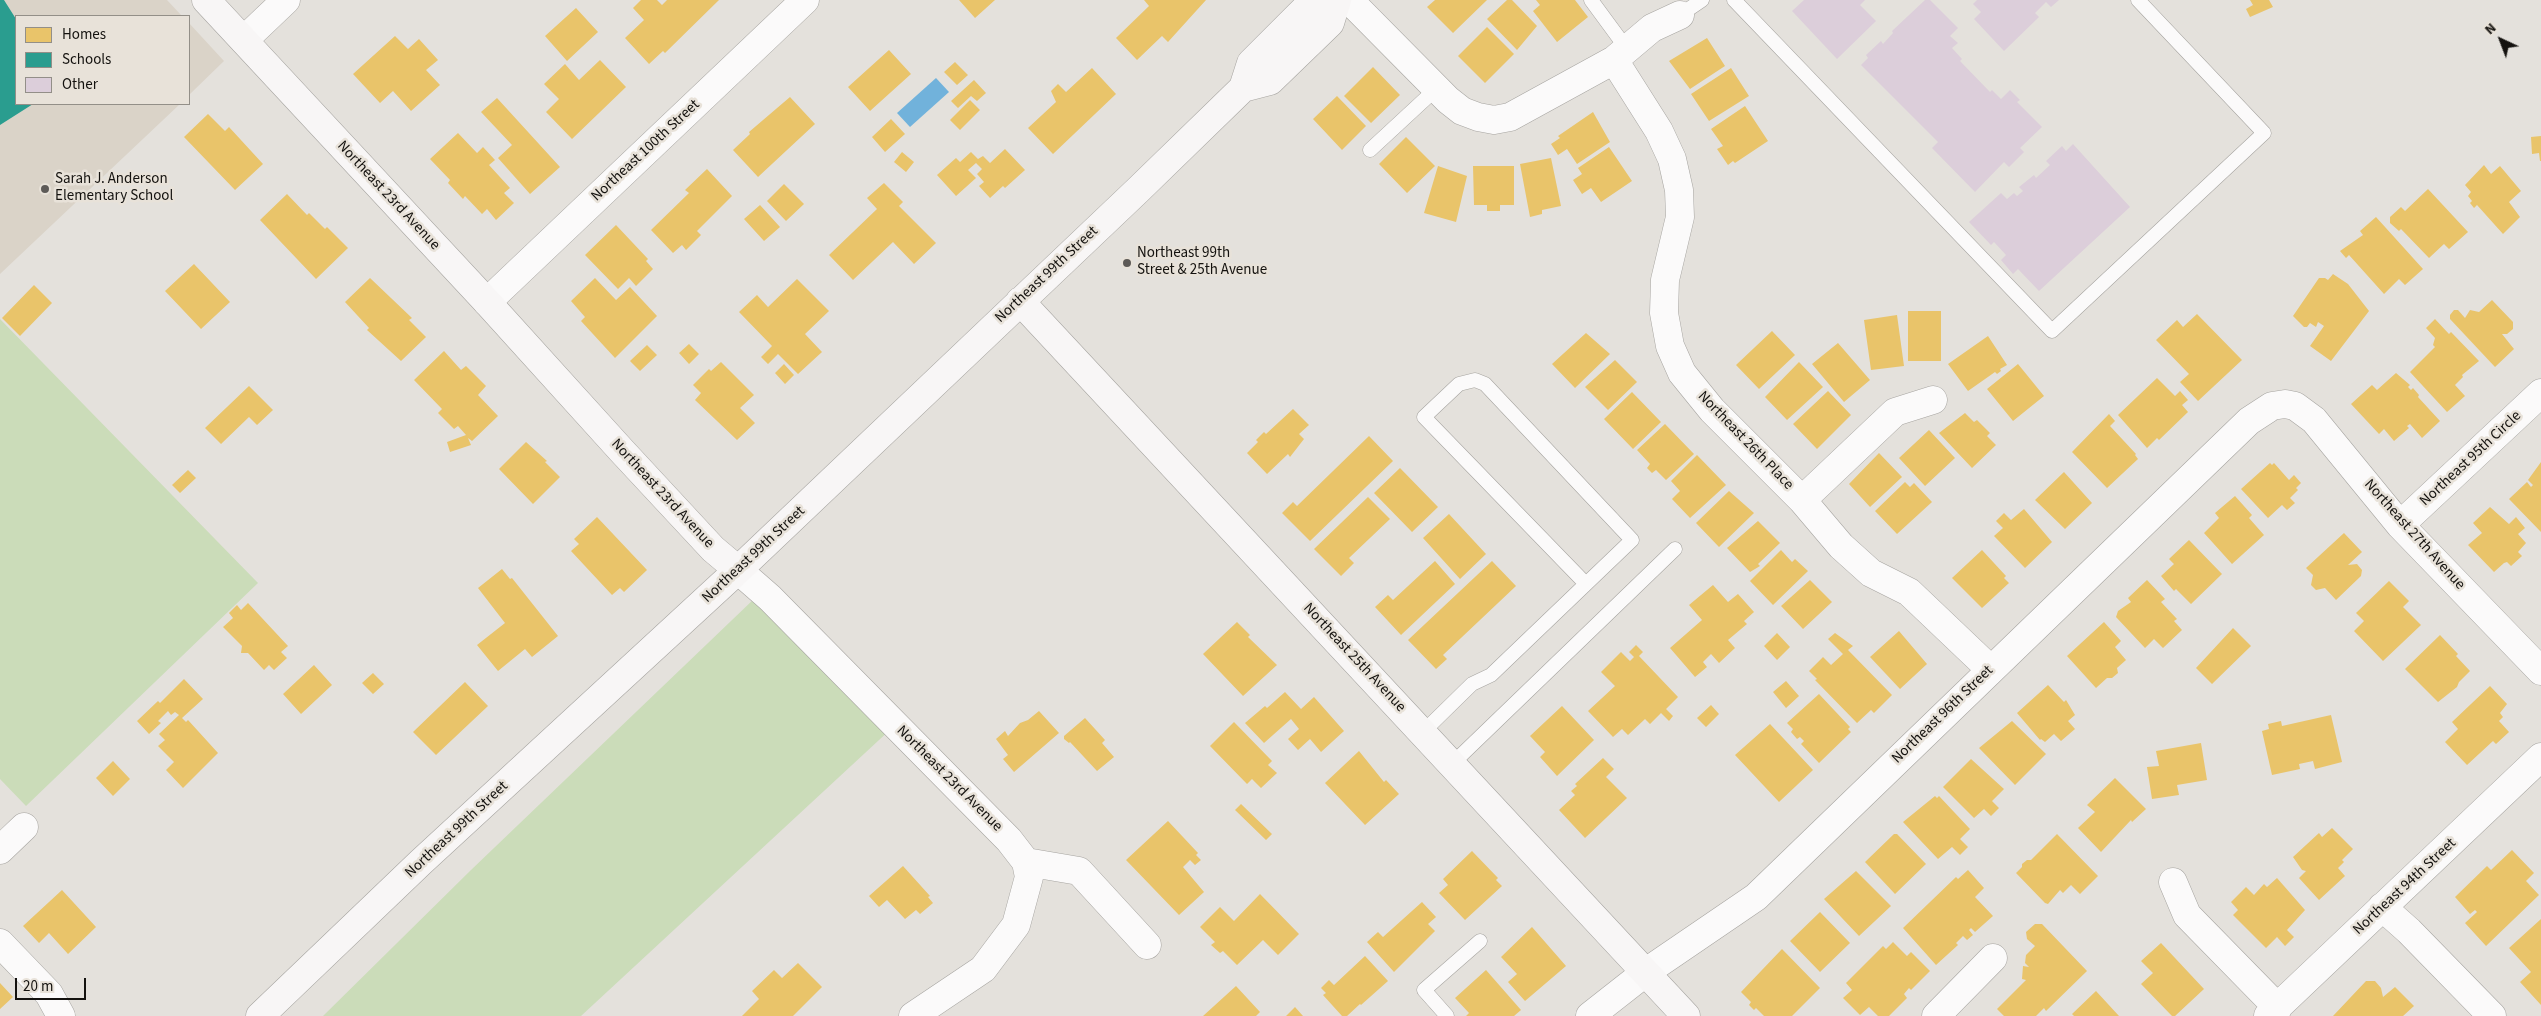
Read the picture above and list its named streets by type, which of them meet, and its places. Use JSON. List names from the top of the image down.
{
  "streets": {
    "street": [
      "Northeast 100th Street",
      "Northeast 23rd Avenue",
      "Northeast 99th Street",
      "Northeast 26th Place",
      "Northeast 95th Circle",
      "Northeast 27th Avenue",
      "Northeast 25th Avenue",
      "Northeast 96th Street",
      "Northeast 94th Street"
    ]
  },
  "crossings": [
    ["Northeast 100th Street", "Northeast 23rd Avenue"],
    ["Northeast 23rd Avenue", "Northeast 99th Street"],
    ["Northeast 99th Street", "Northeast 25th Avenue"],
    ["Northeast 26th Place", "Northeast 96th Street"],
    ["Northeast 95th Circle", "Northeast 27th Avenue"],
    ["Northeast 27th Avenue", "Northeast 96th Street"],
    ["Northeast 25th Avenue", "Northeast 96th Street"]
  ],
  "places": ["Sarah J. Anderson Elementary School", "Northeast 99th Street & 25th Avenue"],
  "legend": ["Homes", "Schools", "Other"],
  "scale_bar": "20 m",
  "north": "top left"
}
